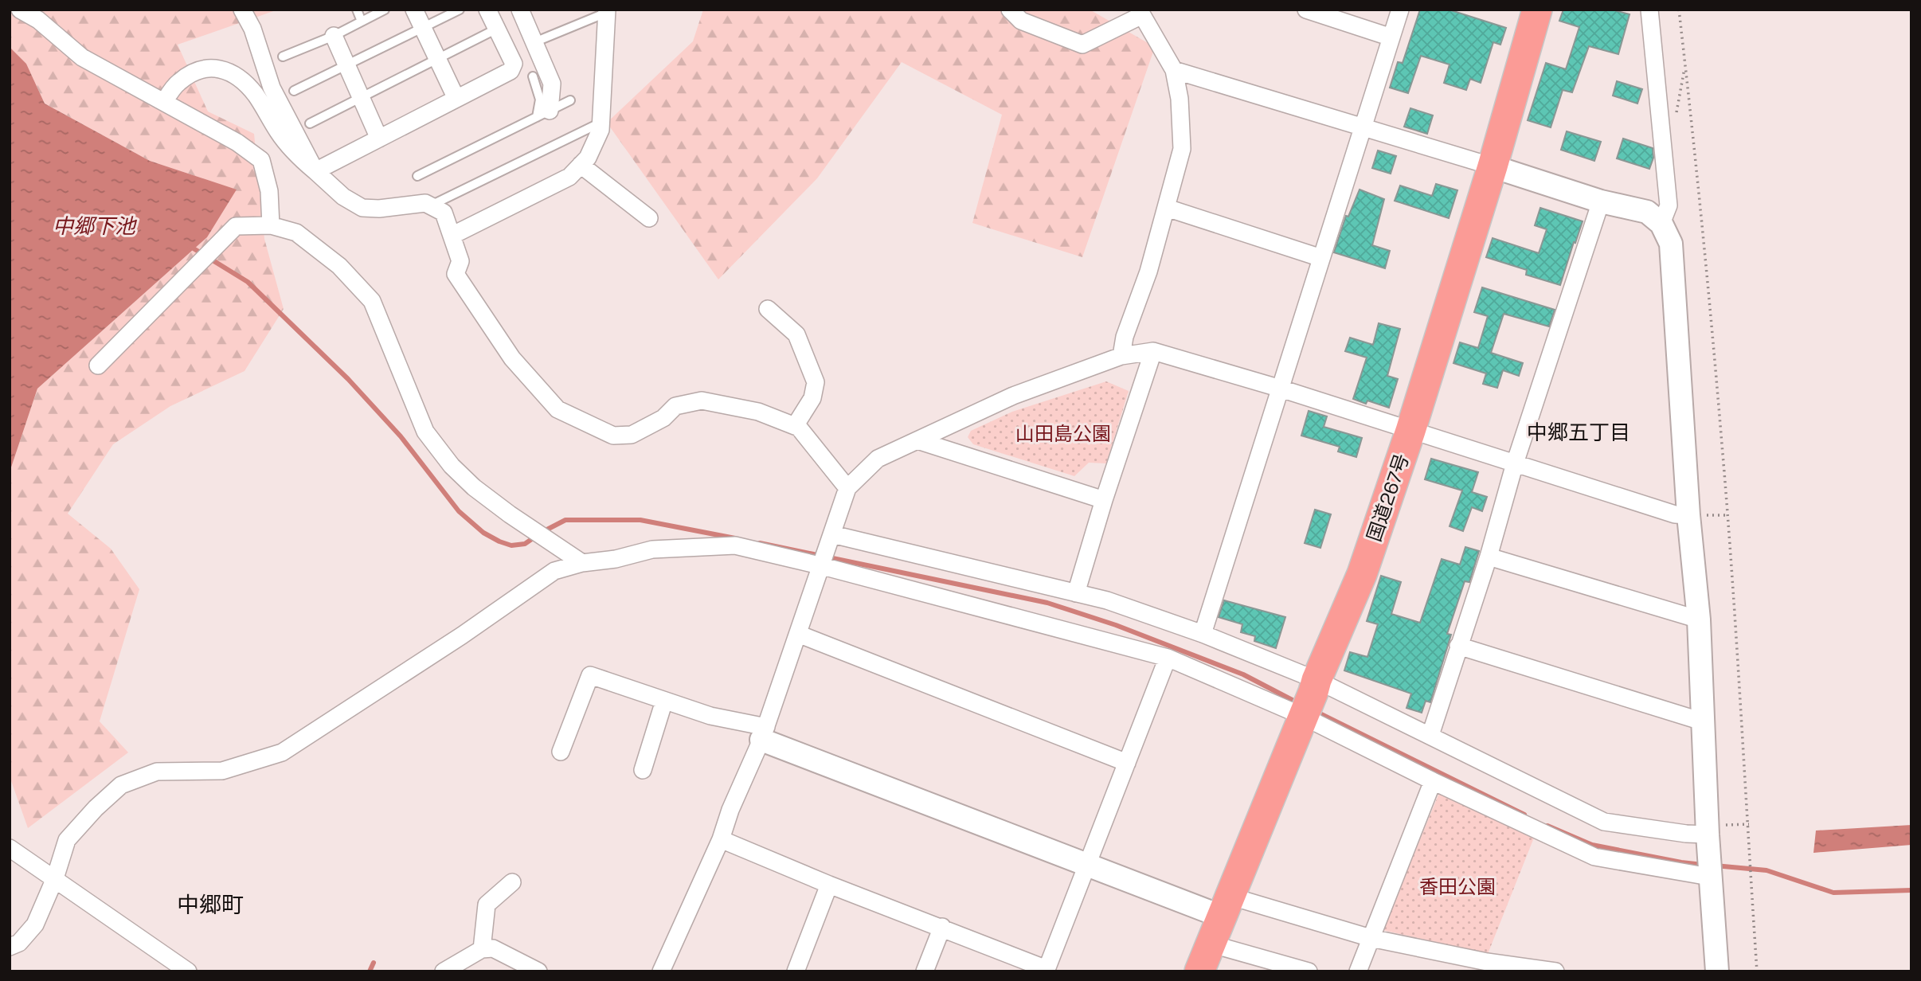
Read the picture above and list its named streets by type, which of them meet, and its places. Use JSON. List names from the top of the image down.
{
  "streets": {
    "highway": ["国道267号"]
  },
  "districts": ["中郷五丁目", "中郷町"],
  "water": ["中郷下池"],
  "parks": ["山田島公園", "香田公園"]
}
